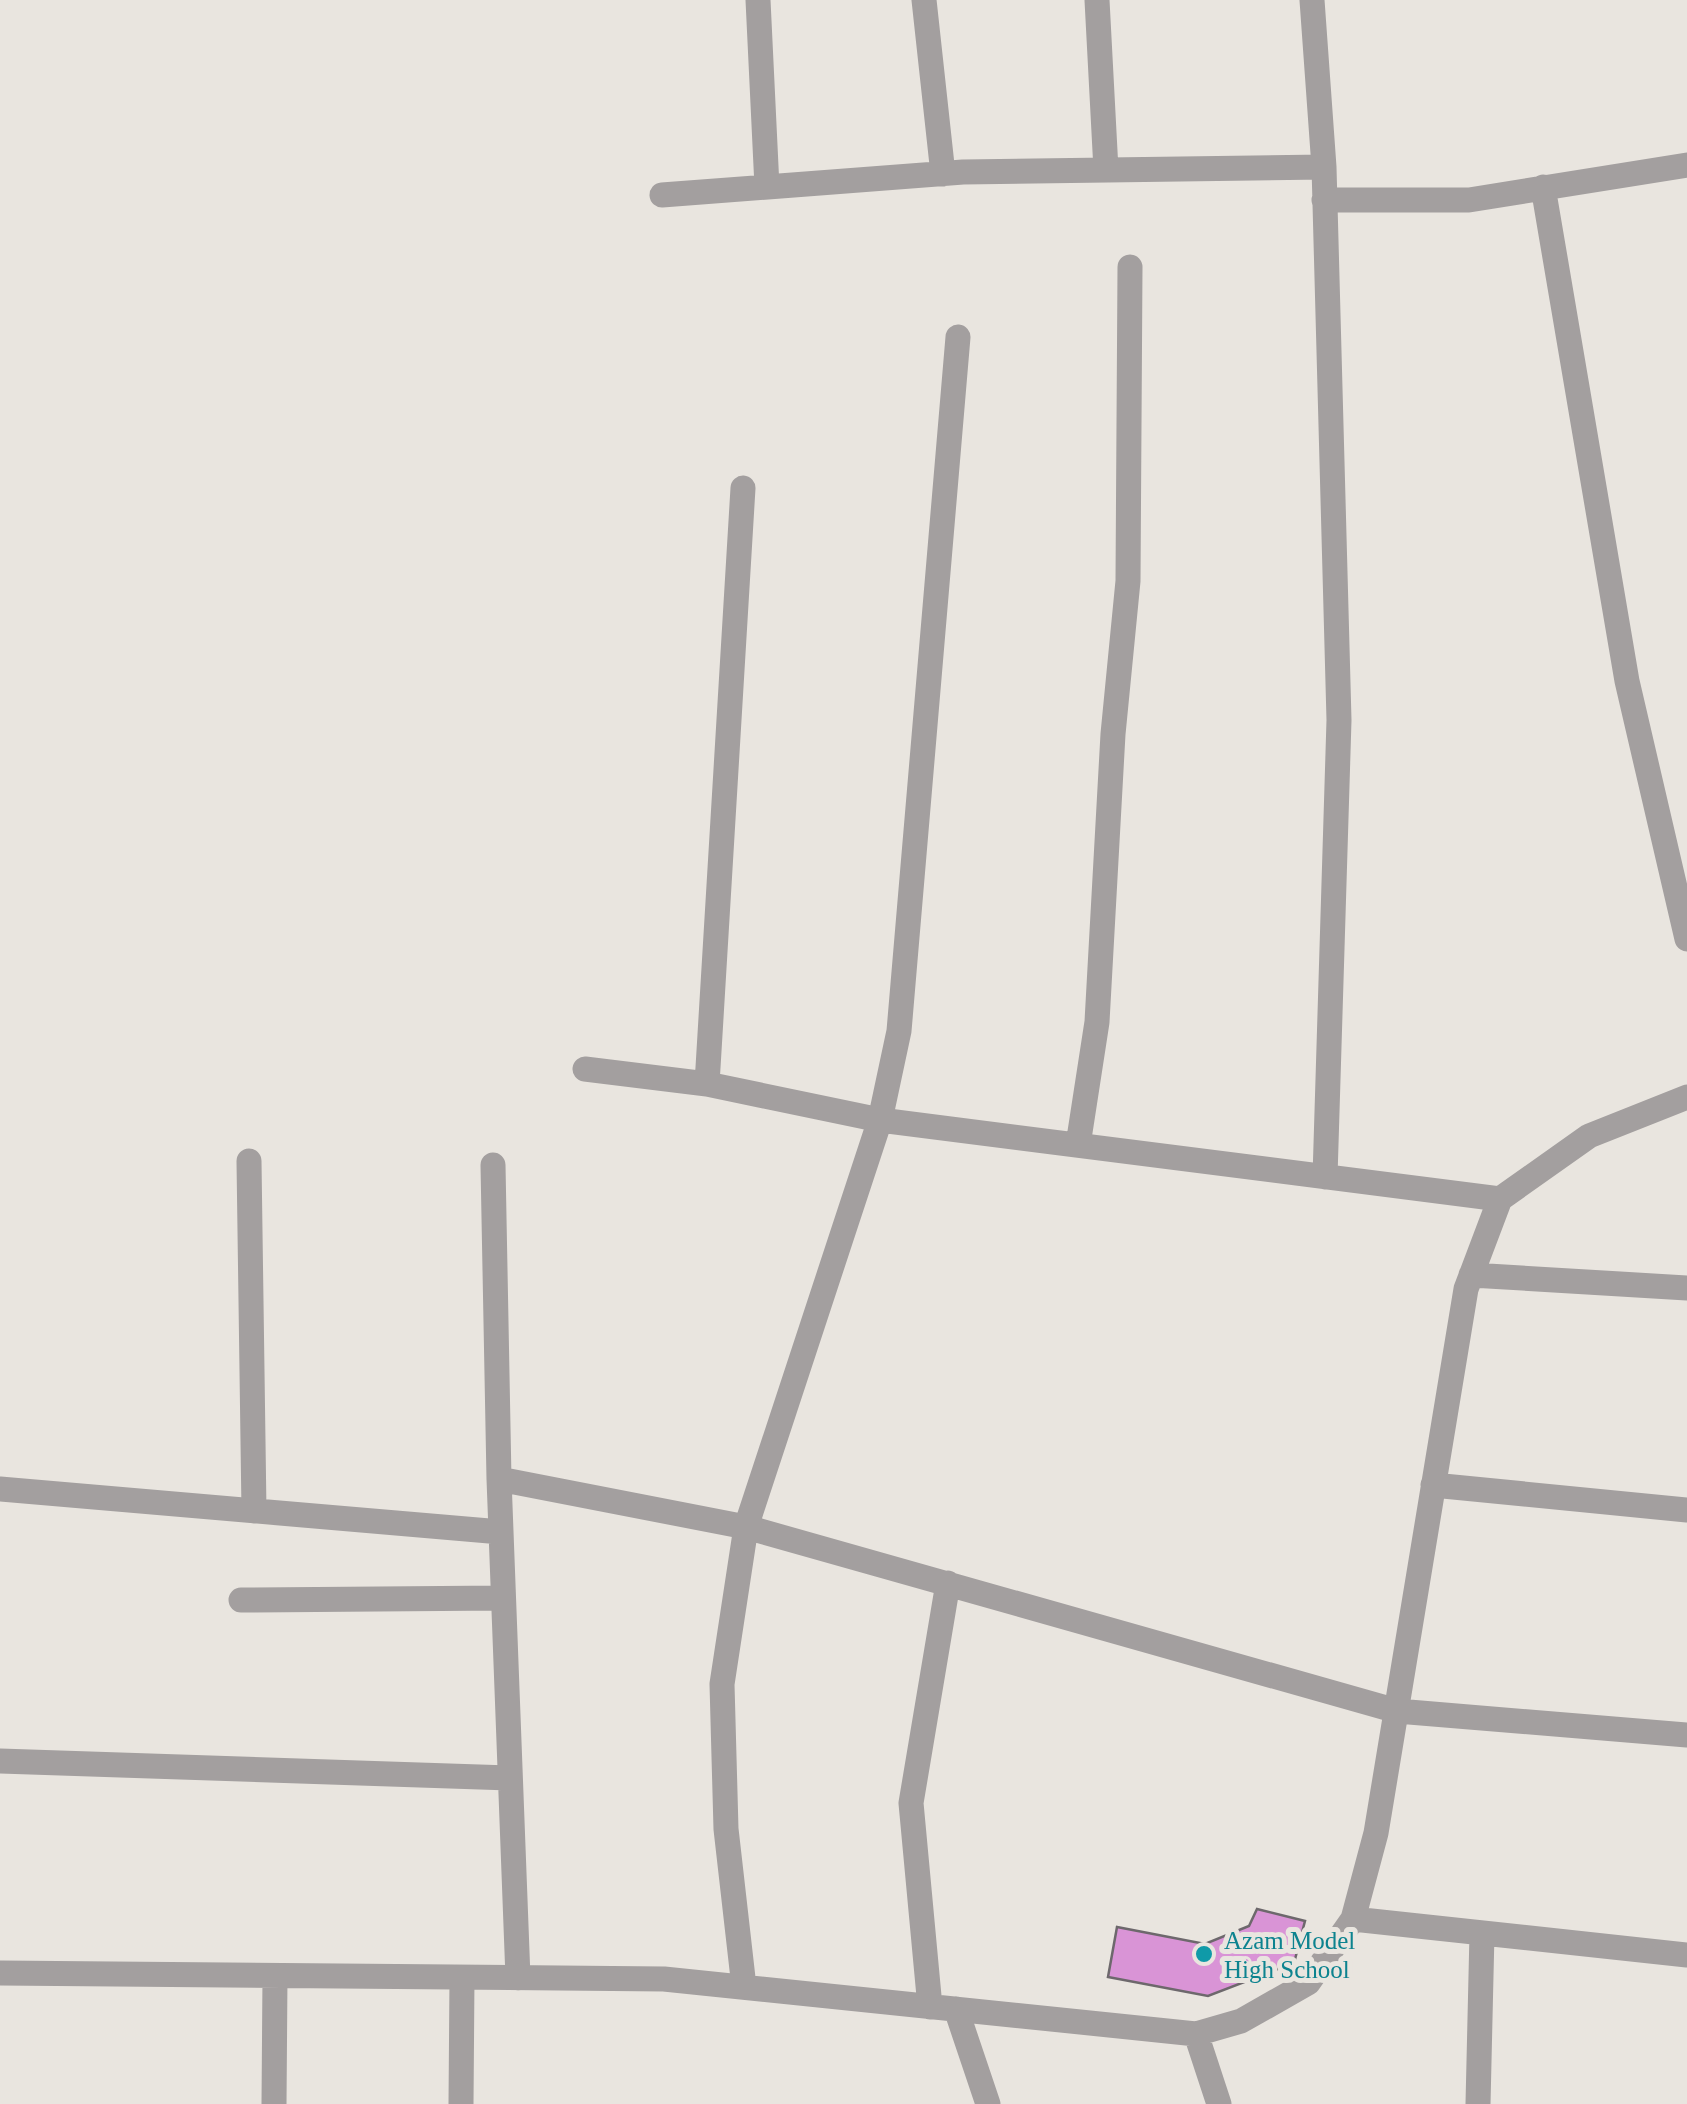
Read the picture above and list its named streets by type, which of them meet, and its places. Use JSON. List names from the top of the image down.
{
  "places": ["Azam Model High School"]
}
